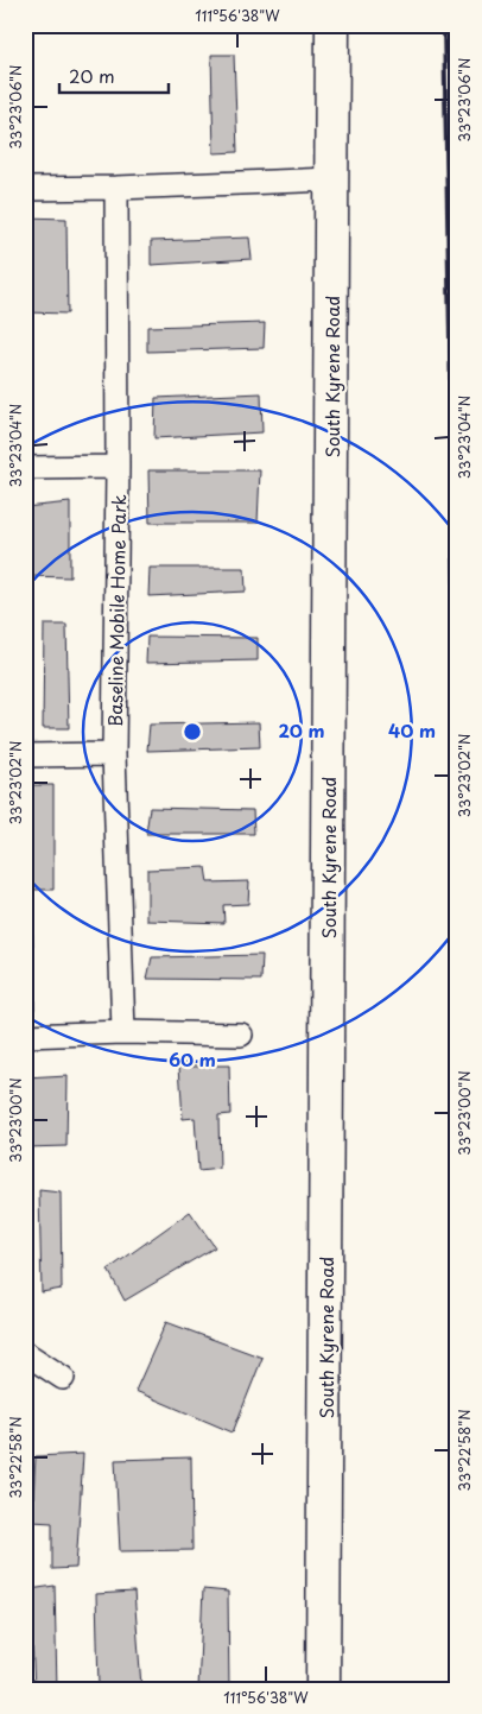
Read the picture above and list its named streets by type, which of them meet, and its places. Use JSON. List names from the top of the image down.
{
  "streets": {
    "street": ["South Kyrene Road"],
    "lane": ["Baseline Mobile Home Park"]
  },
  "scale_bar": "20 m",
  "coordinates": [
    "111°56'38\"W",
    "33°23'06\"N",
    "33°23'04\"N",
    "33°23'02\"N",
    "33°23'00\"N",
    "33°22'58\"N"
  ],
  "rings": ["20 m", "40 m", "60 m"]
}
